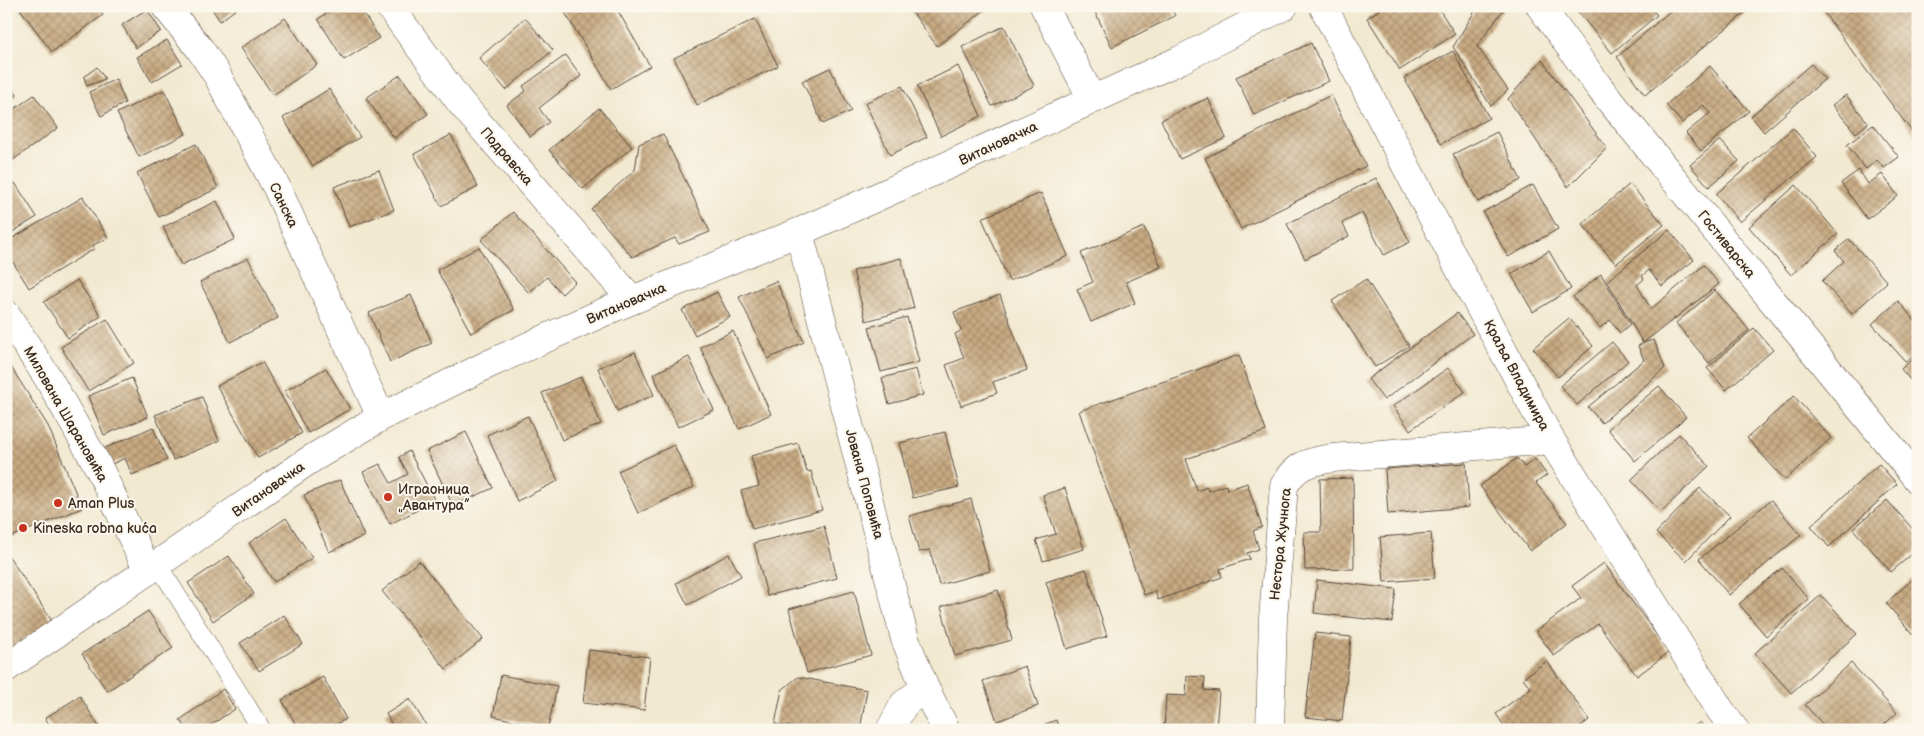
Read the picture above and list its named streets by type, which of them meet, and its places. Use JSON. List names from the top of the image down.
{
  "streets": {
    "street": [
      "Витановачка",
      "Подравска",
      "Санска",
      "Гостиварска",
      "Краља Владимира",
      "Милована Шарановића",
      "Јована Поповића",
      "Нестора Жучнога"
    ]
  },
  "crossings": [
    ["Витановачка", "Подравска"],
    ["Витановачка", "Санска"],
    ["Витановачка", "Милована Шарановића"],
    ["Витановачка", "Јована Поповића"],
    ["Краља Владимира", "Нестора Жучнога"]
  ],
  "places": ["Играоница „Авантура”", "Aman Plus", "Kineska robna kuća"]
}
